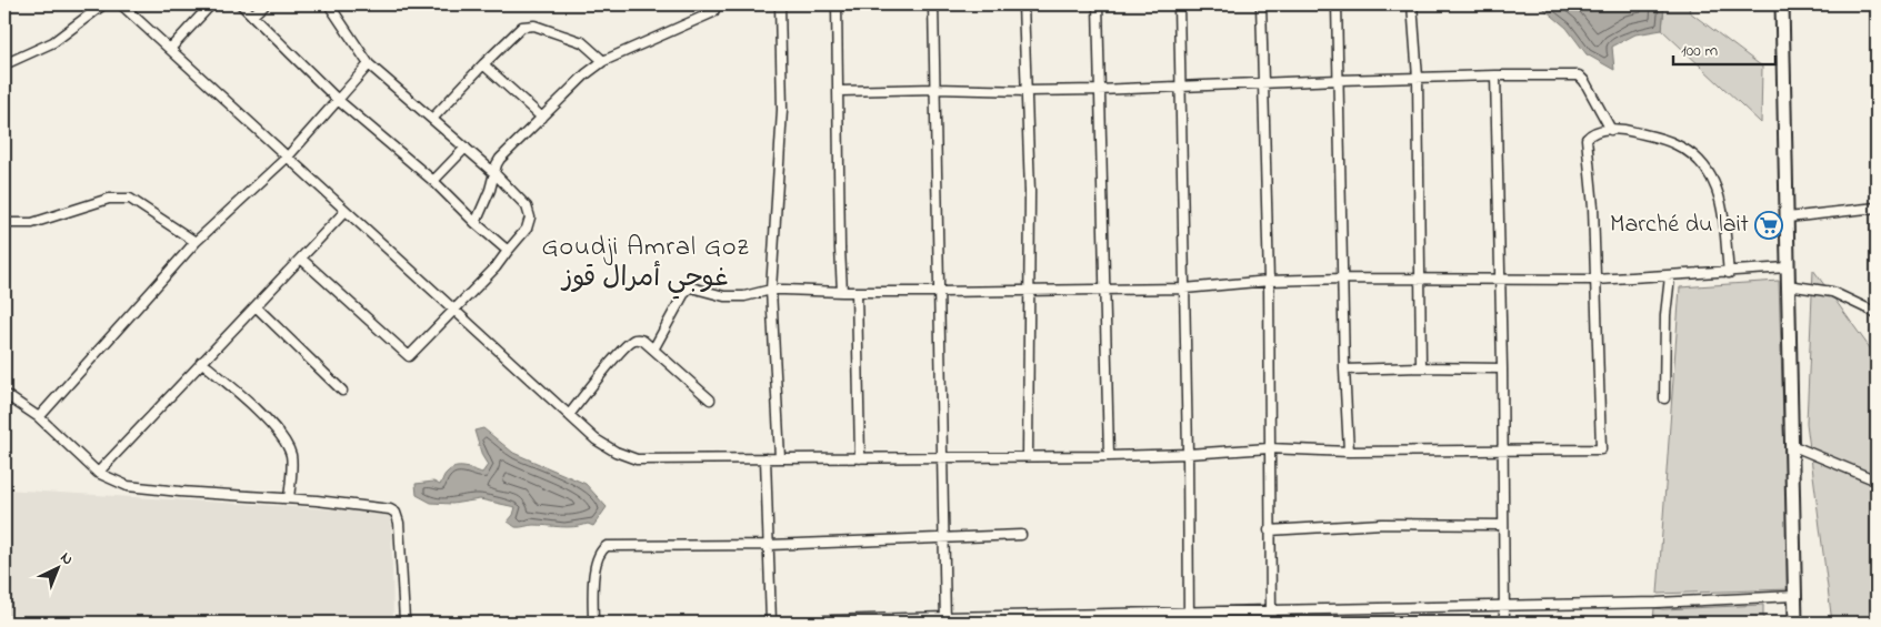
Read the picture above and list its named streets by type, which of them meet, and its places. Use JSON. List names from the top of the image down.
{
  "districts": ["Goudji Amral Goz غوجي أمرال قوز"],
  "places": {
    "supermarket": ["Marché du lait"]
  },
  "scale_bar": "100 m",
  "north": "top right"
}
